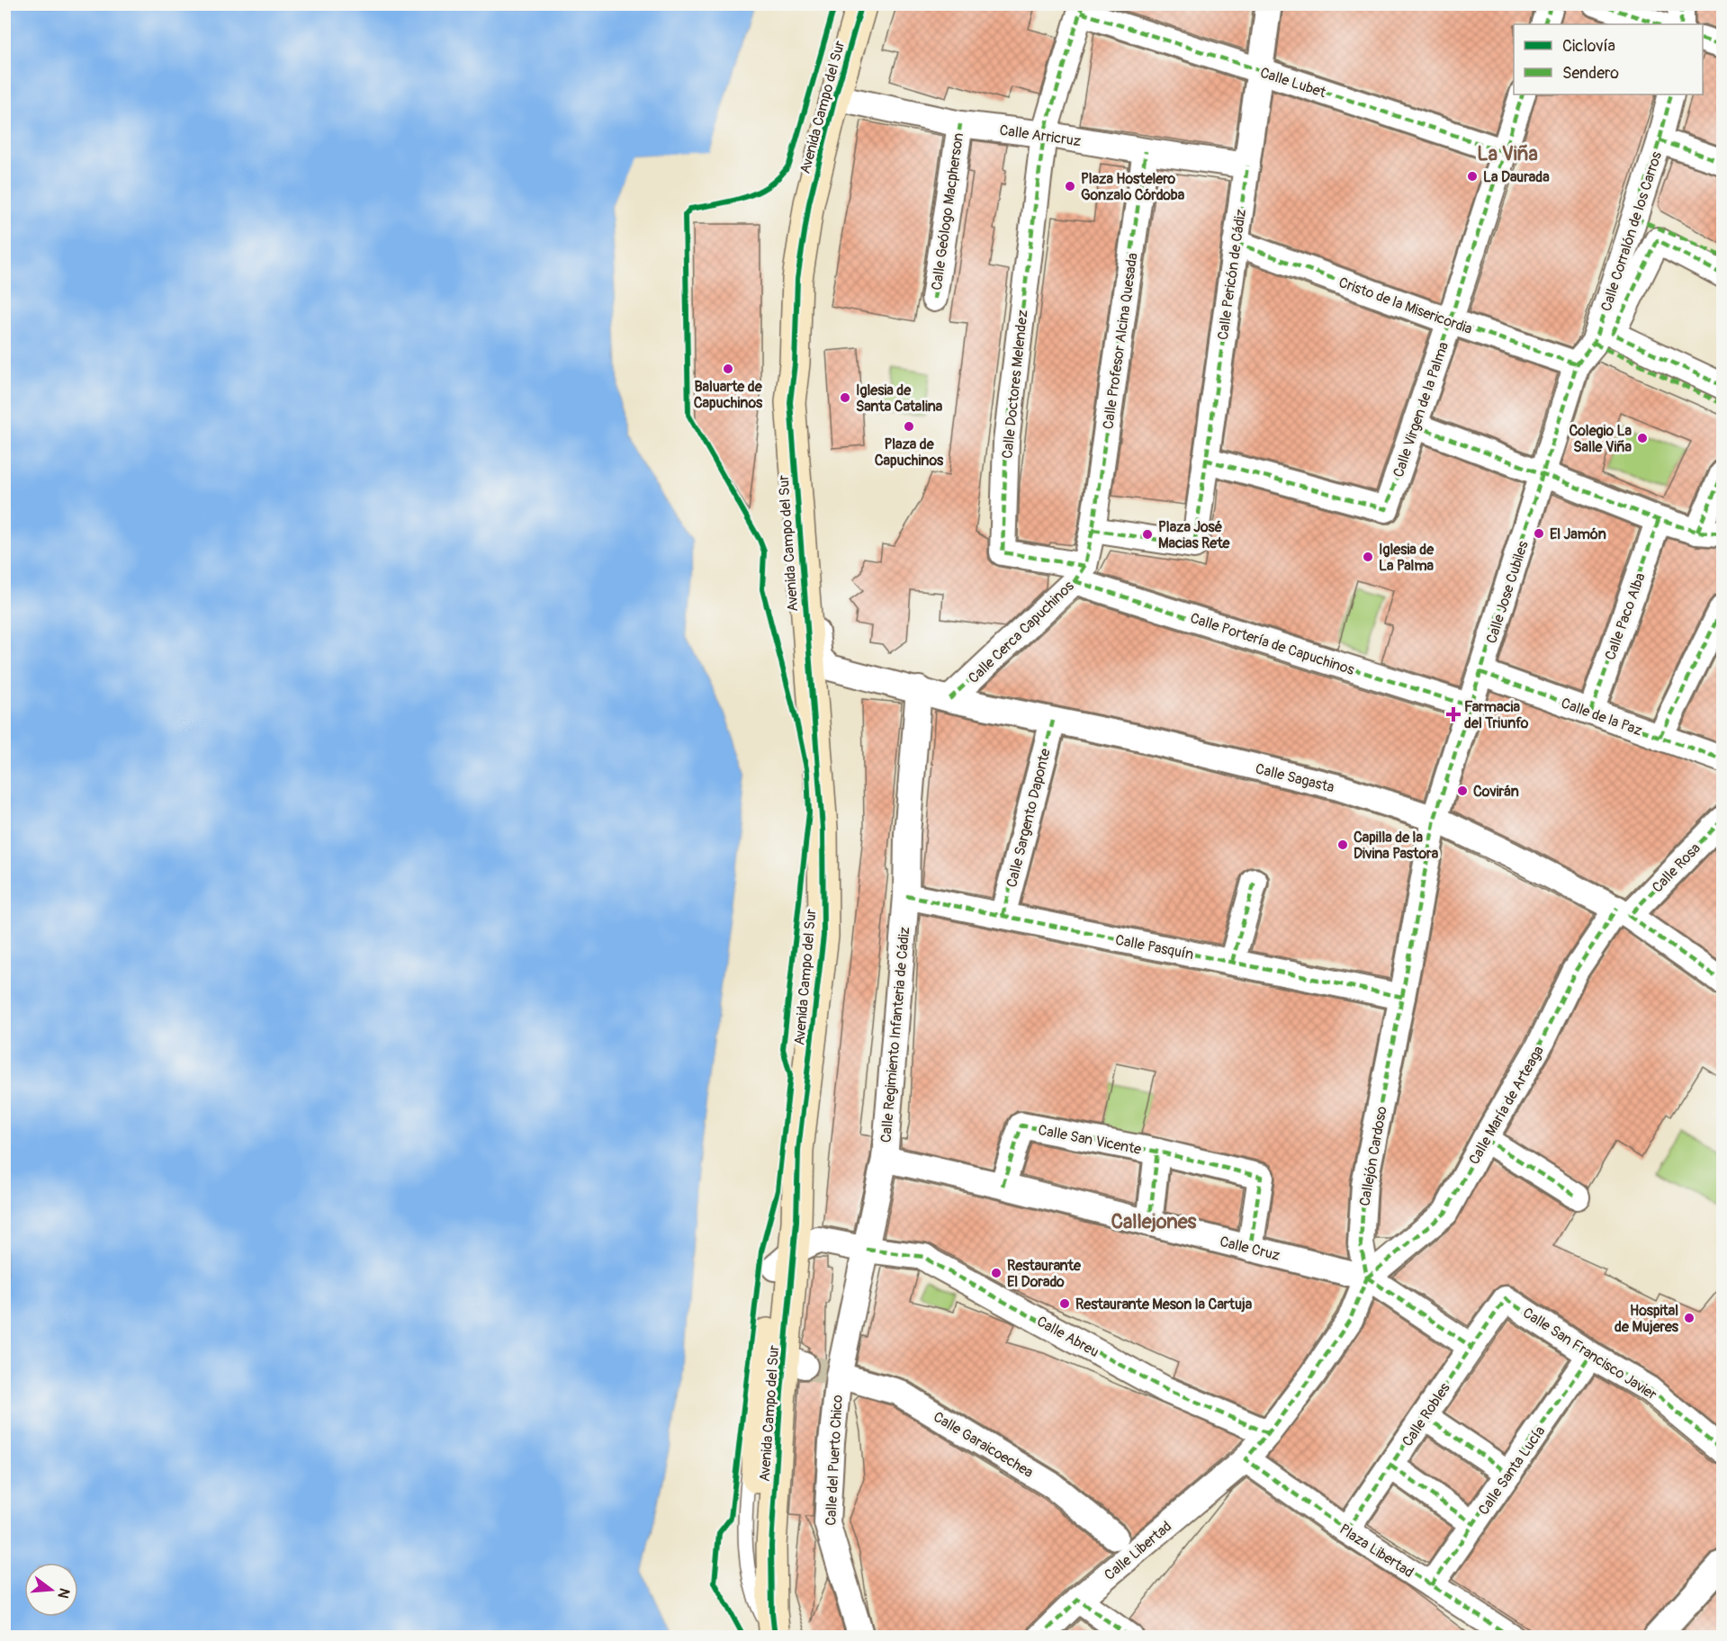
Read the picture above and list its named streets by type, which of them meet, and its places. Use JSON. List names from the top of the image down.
{
  "streets": {
    "street": [
      "Calle Lubet",
      "Avenida Campo del Sur",
      "Calle Arricruz",
      "Calle Geólogo Macpherson",
      "Calle Corralón de los Carros",
      "Calle Pericón de Cádiz",
      "Cristo de la Misericordia",
      "Calle Profesor Alcina Quesada",
      "Calle Doctores Melendez",
      "Calle Virgen de la Palma",
      "Calle Jose Cubiles",
      "Calle Paco Alba",
      "Calle Cerca Capuchinos",
      "Calle Portería de Capuchinos",
      "Calle de la Paz",
      "Calle Sagasta",
      "Calle Sargento Daponte",
      "Calle Rosa",
      "Calle Pasquín",
      "Calle Regimiento Infanteria de Cádiz",
      "Calle María de Arteaga",
      "Calle San Vicente",
      "Callejón Cardoso",
      "Calle Cruz",
      "Calle Abreu",
      "Calle San Francisco Javier",
      "Calle Robles",
      "Calle Garaicoechea",
      "Calle del Puerto Chico",
      "Calle Santa Lucía",
      "Calle Libertad",
      "Plaza Libertad"
    ]
  },
  "crossings": [
    ["Calle Lubet", "Calle Pericón de Cádiz"],
    ["Calle Lubet", "Calle Virgen de la Palma"],
    ["Avenida Campo del Sur", "Calle Arricruz"],
    ["Avenida Campo del Sur", "Calle Sagasta"],
    ["Avenida Campo del Sur", "Calle Abreu"],
    ["Calle Arricruz", "Calle Geólogo Macpherson"],
    ["Calle Arricruz", "Calle Pericón de Cádiz"],
    ["Calle Arricruz", "Calle Profesor Alcina Quesada"],
    ["Calle Arricruz", "Calle Doctores Melendez"],
    ["Calle Corralón de los Carros", "Cristo de la Misericordia"],
    ["Calle Corralón de los Carros", "Calle Jose Cubiles"],
    ["Calle Pericón de Cádiz", "Cristo de la Misericordia"],
    ["Calle Pericón de Cádiz", "Calle Profesor Alcina Quesada"],
    ["Calle Pericón de Cádiz", "Calle Virgen de la Palma"],
    ["Calle Pericón de Cádiz", "Calle Cerca Capuchinos"],
    ["Cristo de la Misericordia", "Calle Virgen de la Palma"],
    ["Cristo de la Misericordia", "Calle Jose Cubiles"],
    ["Calle Profesor Alcina Quesada", "Calle Cerca Capuchinos"],
    ["Calle Doctores Melendez", "Calle Cerca Capuchinos"],
    ["Calle Doctores Melendez", "Calle Portería de Capuchinos"],
    ["Calle Jose Cubiles", "Calle Portería de Capuchinos"],
    ["Calle Jose Cubiles", "Calle de la Paz"],
    ["Calle Jose Cubiles", "Calle Sagasta"],
    ["Calle Jose Cubiles", "Callejón Cardoso"],
    ["Calle Paco Alba", "Calle de la Paz"],
    ["Calle Cerca Capuchinos", "Calle Portería de Capuchinos"],
    ["Calle Cerca Capuchinos", "Calle Sagasta"],
    ["Calle Sagasta", "Calle Sargento Daponte"],
    ["Calle Sagasta", "Calle Rosa"],
    ["Calle Sagasta", "Calle Regimiento Infanteria de Cádiz"],
    ["Calle Sagasta", "Calle María de Arteaga"],
    ["Calle Sagasta", "Callejón Cardoso"],
    ["Calle Sargento Daponte", "Calle Pasquín"],
    ["Calle Rosa", "Calle María de Arteaga"],
    ["Calle Pasquín", "Calle Regimiento Infanteria de Cádiz"],
    ["Calle Pasquín", "Callejón Cardoso"],
    ["Calle Regimiento Infanteria de Cádiz", "Calle Cruz"],
    ["Calle Regimiento Infanteria de Cádiz", "Calle Abreu"],
    ["Calle Regimiento Infanteria de Cádiz", "Calle Garaicoechea"],
    ["Calle Regimiento Infanteria de Cádiz", "Calle del Puerto Chico"],
    ["Calle María de Arteaga", "Callejón Cardoso"],
    ["Calle María de Arteaga", "Calle Cruz"],
    ["Calle San Vicente", "Calle Cruz"],
    ["Callejón Cardoso", "Calle Cruz"],
    ["Callejón Cardoso", "Calle Abreu"],
    ["Callejón Cardoso", "Calle Libertad"],
    ["Callejón Cardoso", "Plaza Libertad"],
    ["Calle Cruz", "Calle Robles"],
    ["Calle San Francisco Javier", "Calle Robles"],
    ["Calle San Francisco Javier", "Calle Santa Lucía"],
    ["Calle Robles", "Plaza Libertad"],
    ["Calle Garaicoechea", "Calle del Puerto Chico"],
    ["Calle Santa Lucía", "Plaza Libertad"],
    ["Calle Libertad", "Plaza Libertad"]
  ],
  "districts": ["La Viña", "Callejones"],
  "places": {
    "other": [
      "La Daurada",
      "Plaza Hostelero Gonzalo Córdoba",
      "Baluarte de Capuchinos",
      "Iglesia de Santa Catalina",
      "Plaza de Capuchinos",
      "Colegio La Salle Viña",
      "El Jamón",
      "Plaza José Macias Rete",
      "Iglesia de La Palma",
      "Covirán",
      "Capilla de la Divina Pastora",
      "Restaurante El Dorado",
      "Restaurante Meson la Cartuja",
      "Hospital de Mujeres"
    ],
    "health": ["Farmacia del Triunfo"]
  },
  "legend": ["Ciclovía", "Sendero"],
  "north": "right"
}
